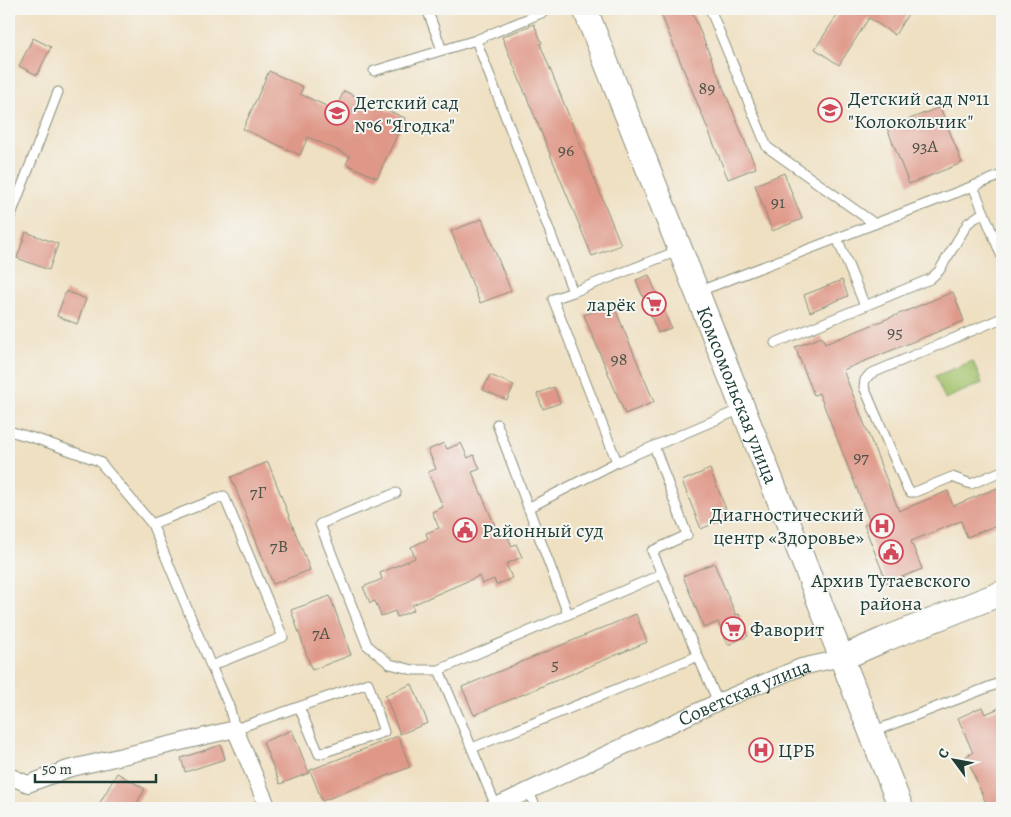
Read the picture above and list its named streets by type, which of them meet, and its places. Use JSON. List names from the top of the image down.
{
  "streets": {
    "main road": ["Комсомольская улица", "Советская улица"]
  },
  "crossings": [
    ["Комсомольская улица", "Советская улица"]
  ],
  "places": {
    "school or university": ["Детский сад №11 \"Колокольчик\"", "Детский сад №6 \"Ягодка\""],
    "supermarket": ["ларёк", "Фаворит"],
    "hospital": ["Диагностический центр «Здоровье»", "ЦРБ"],
    "public building": ["Районный суд", "Архив Тутаевского района"]
  },
  "house_numbers": [
    "89",
    "93А",
    "96",
    "91",
    "95",
    "98",
    "97",
    "7Г",
    "7В",
    "7А",
    "5"
  ],
  "scale_bar": "50 m",
  "north": "top left"
}
